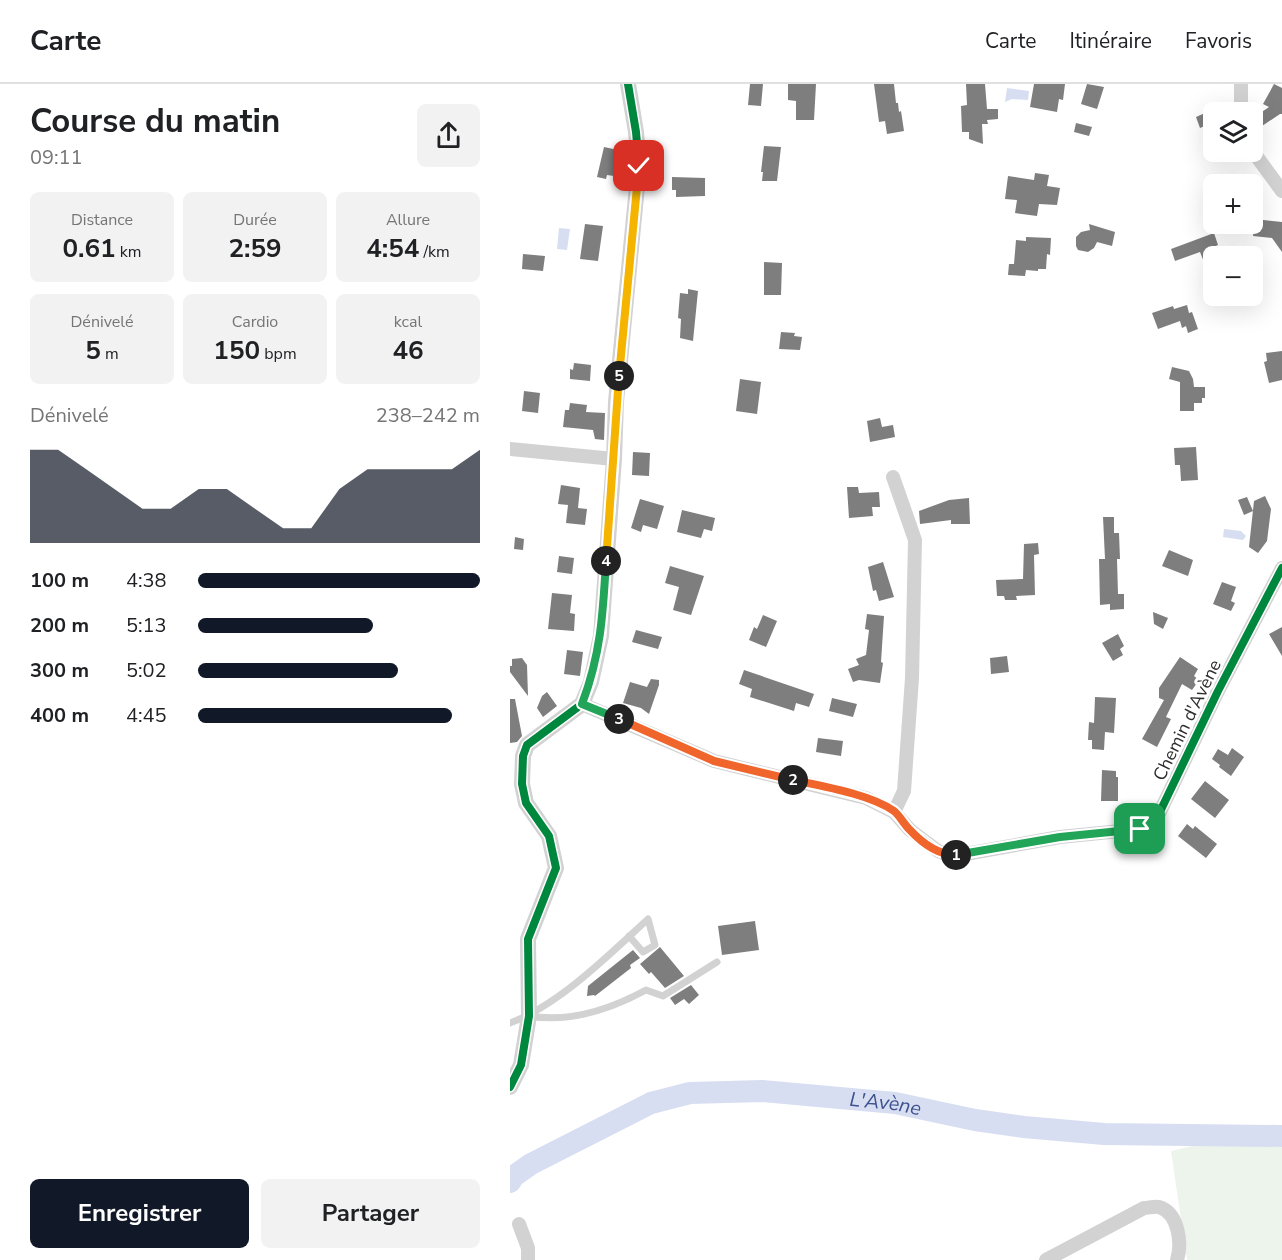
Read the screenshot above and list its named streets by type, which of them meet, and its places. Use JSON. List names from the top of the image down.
{
  "streets": {
    "street": ["Chemin d'Avène"]
  },
  "water": ["L'Avène"],
  "page": {
    "header": "Carte",
    "nav": ["Carte", "Itinéraire", "Favoris"],
    "heading": ["Course du matin", "09:11"],
    "map_buttons": ["+", "−"],
    "stats": [
      ["Distance", "0.61 km"],
      ["Durée", "2:59"],
      ["Allure", "4:54 /km"],
      ["Dénivelé", "5 m"],
      ["Cardio", "150 bpm"],
      ["kcal", "46"]
    ],
    "pins": [
      "5",
      "4",
      "3",
      "2",
      "1"
    ],
    "chart": ["Dénivelé", "238–242 m"],
    "list": [
      {
        "name": "100 m",
        "note": "4:38"
      },
      {
        "name": "200 m",
        "note": "5:13"
      },
      {
        "name": "300 m",
        "note": "5:02"
      },
      {
        "name": "400 m",
        "note": "4:45"
      }
    ],
    "buttons": ["Enregistrer", "Partager"]
  }
}
